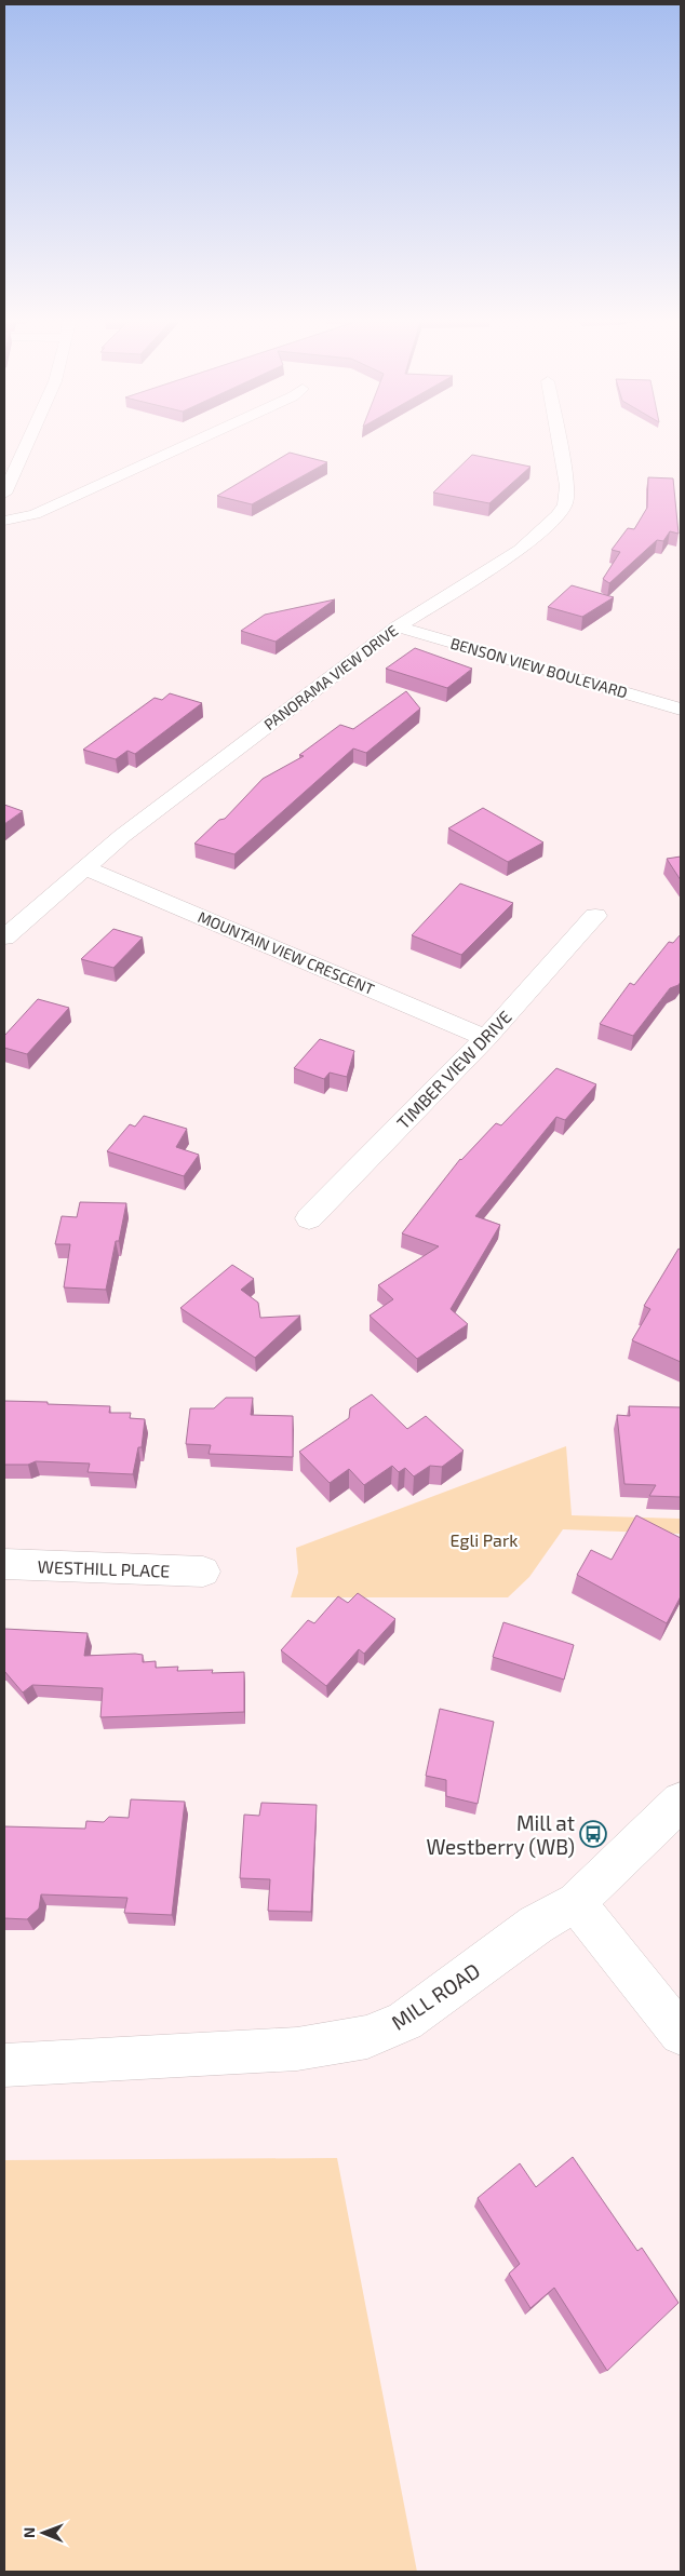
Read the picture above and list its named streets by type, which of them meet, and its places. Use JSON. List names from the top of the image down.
{
  "streets": {
    "street": [
      "BENSON VIEW BOULEVARD",
      "PANORAMA VIEW DRIVE",
      "MOUNTAIN VIEW CRESCENT",
      "TIMBER VIEW DRIVE",
      "WESTHILL PLACE",
      "MILL ROAD"
    ]
  },
  "crossings": [
    ["BENSON VIEW BOULEVARD", "PANORAMA VIEW DRIVE"],
    ["PANORAMA VIEW DRIVE", "MOUNTAIN VIEW CRESCENT"],
    ["MOUNTAIN VIEW CRESCENT", "TIMBER VIEW DRIVE"]
  ],
  "parks": ["Egli Park"],
  "places": {
    "bus stop": ["Mill at Westberry (WB)"]
  },
  "north": "left"
}
